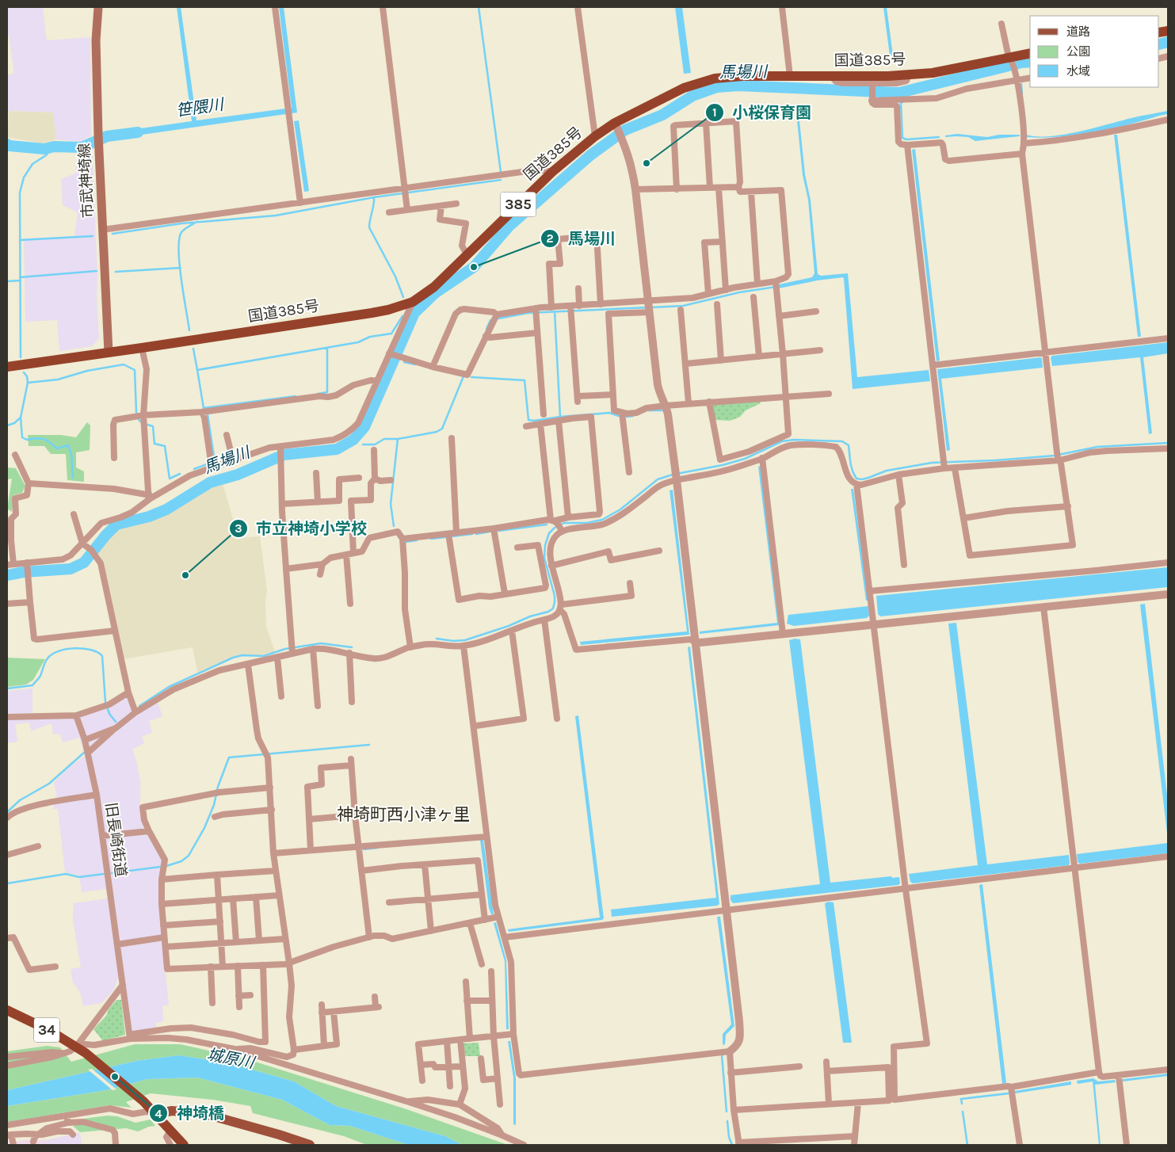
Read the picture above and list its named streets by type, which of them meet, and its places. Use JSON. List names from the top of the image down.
{
  "streets": {
    "highway": ["国道385号", "385", "34"],
    "main road": ["市武神埼線"],
    "street": ["旧長崎街道"]
  },
  "crossings": [
    ["国道385号", "市武神埼線"]
  ],
  "districts": ["神埼町西小津ヶ里"],
  "water": ["馬場川", "笹隈川", "城原川"],
  "places": [
    "小桜保育園",
    "馬場川",
    "市立神埼小学校",
    "神埼橋"
  ],
  "legend": ["道路", "公園", "水域"]
}
